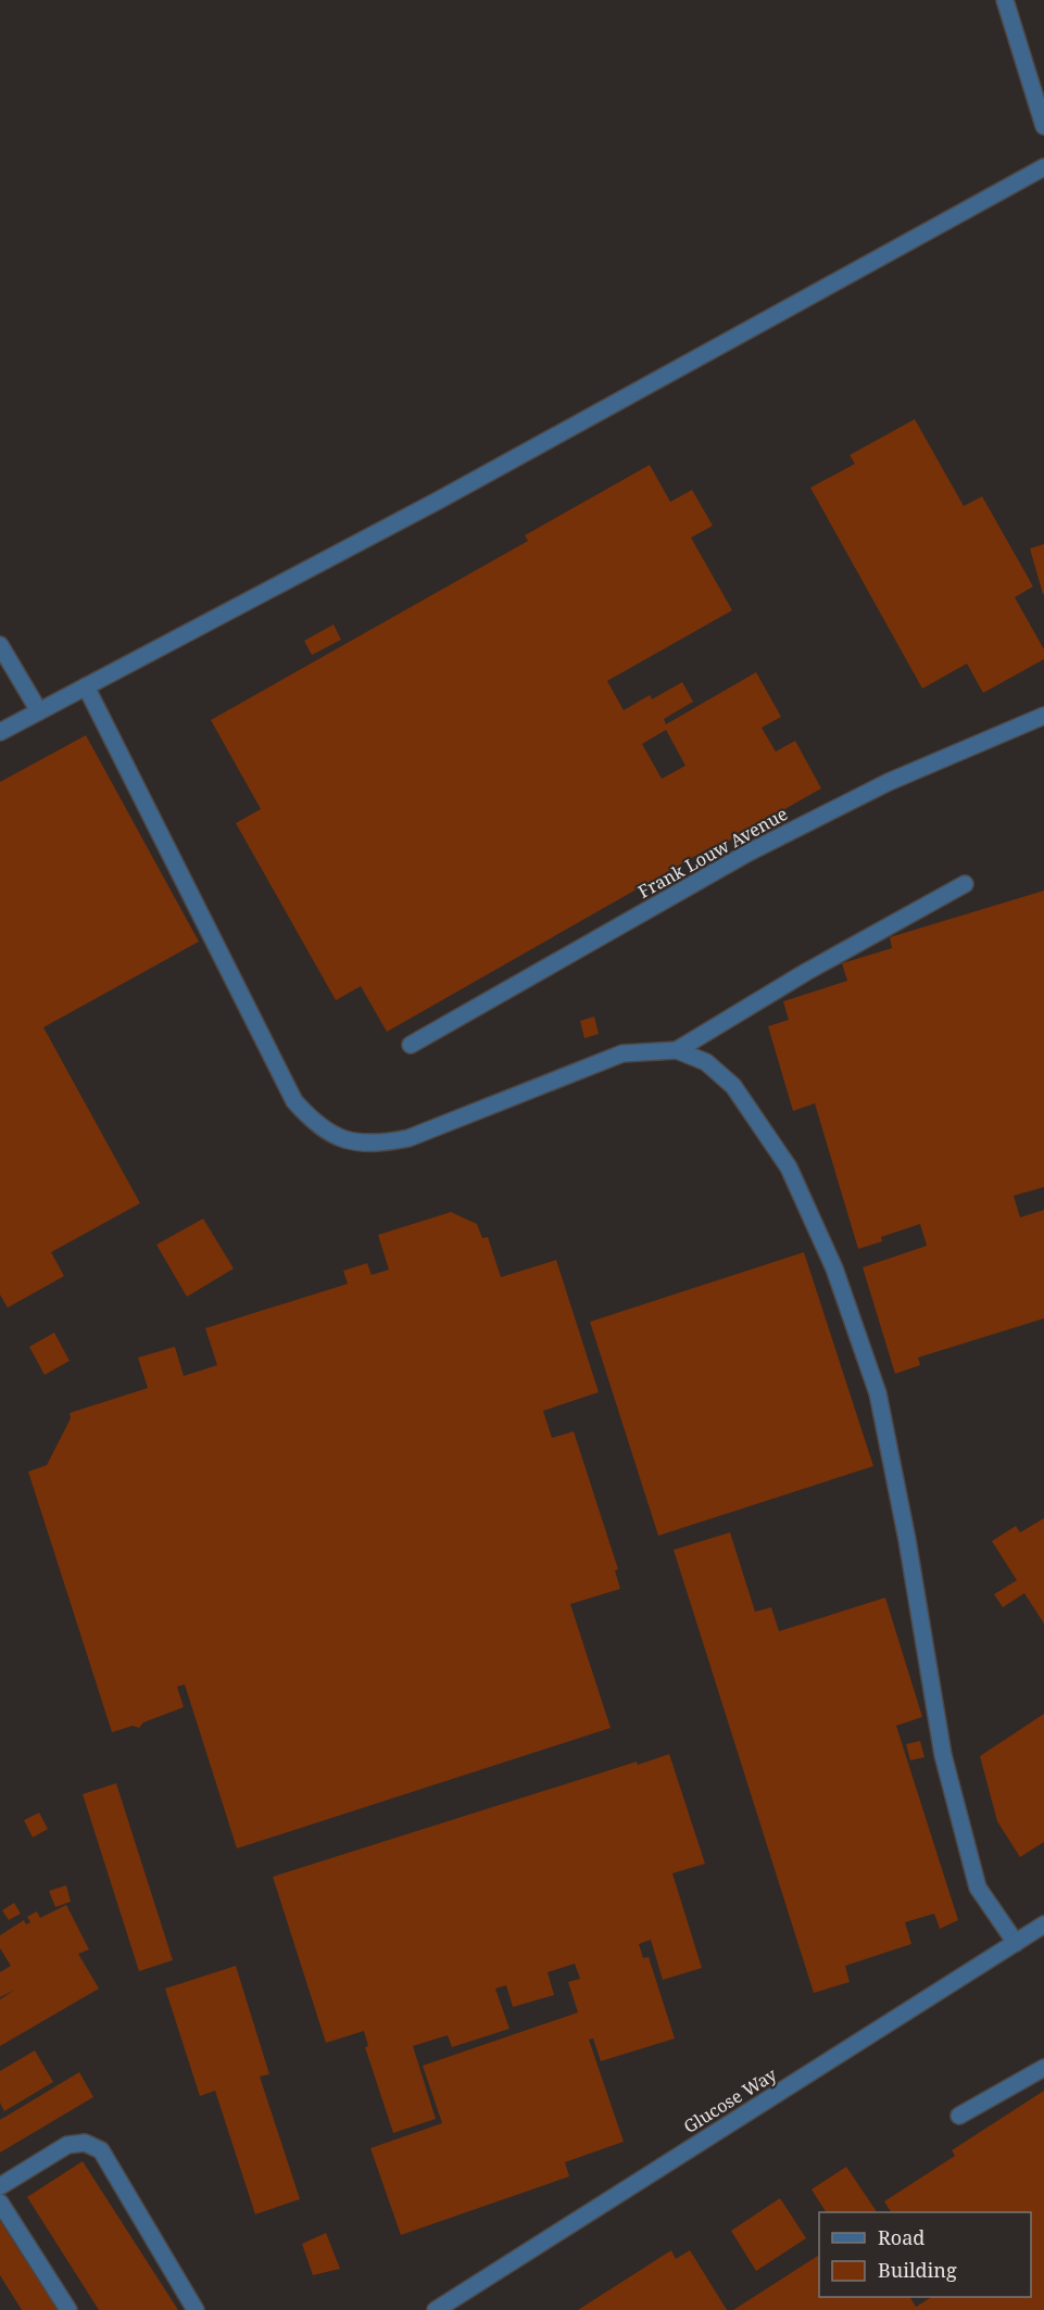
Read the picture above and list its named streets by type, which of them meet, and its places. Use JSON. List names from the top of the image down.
{
  "streets": {
    "street": ["Frank Louw Avenue", "Glucose Way"]
  },
  "legend": ["Road", "Building"]
}
